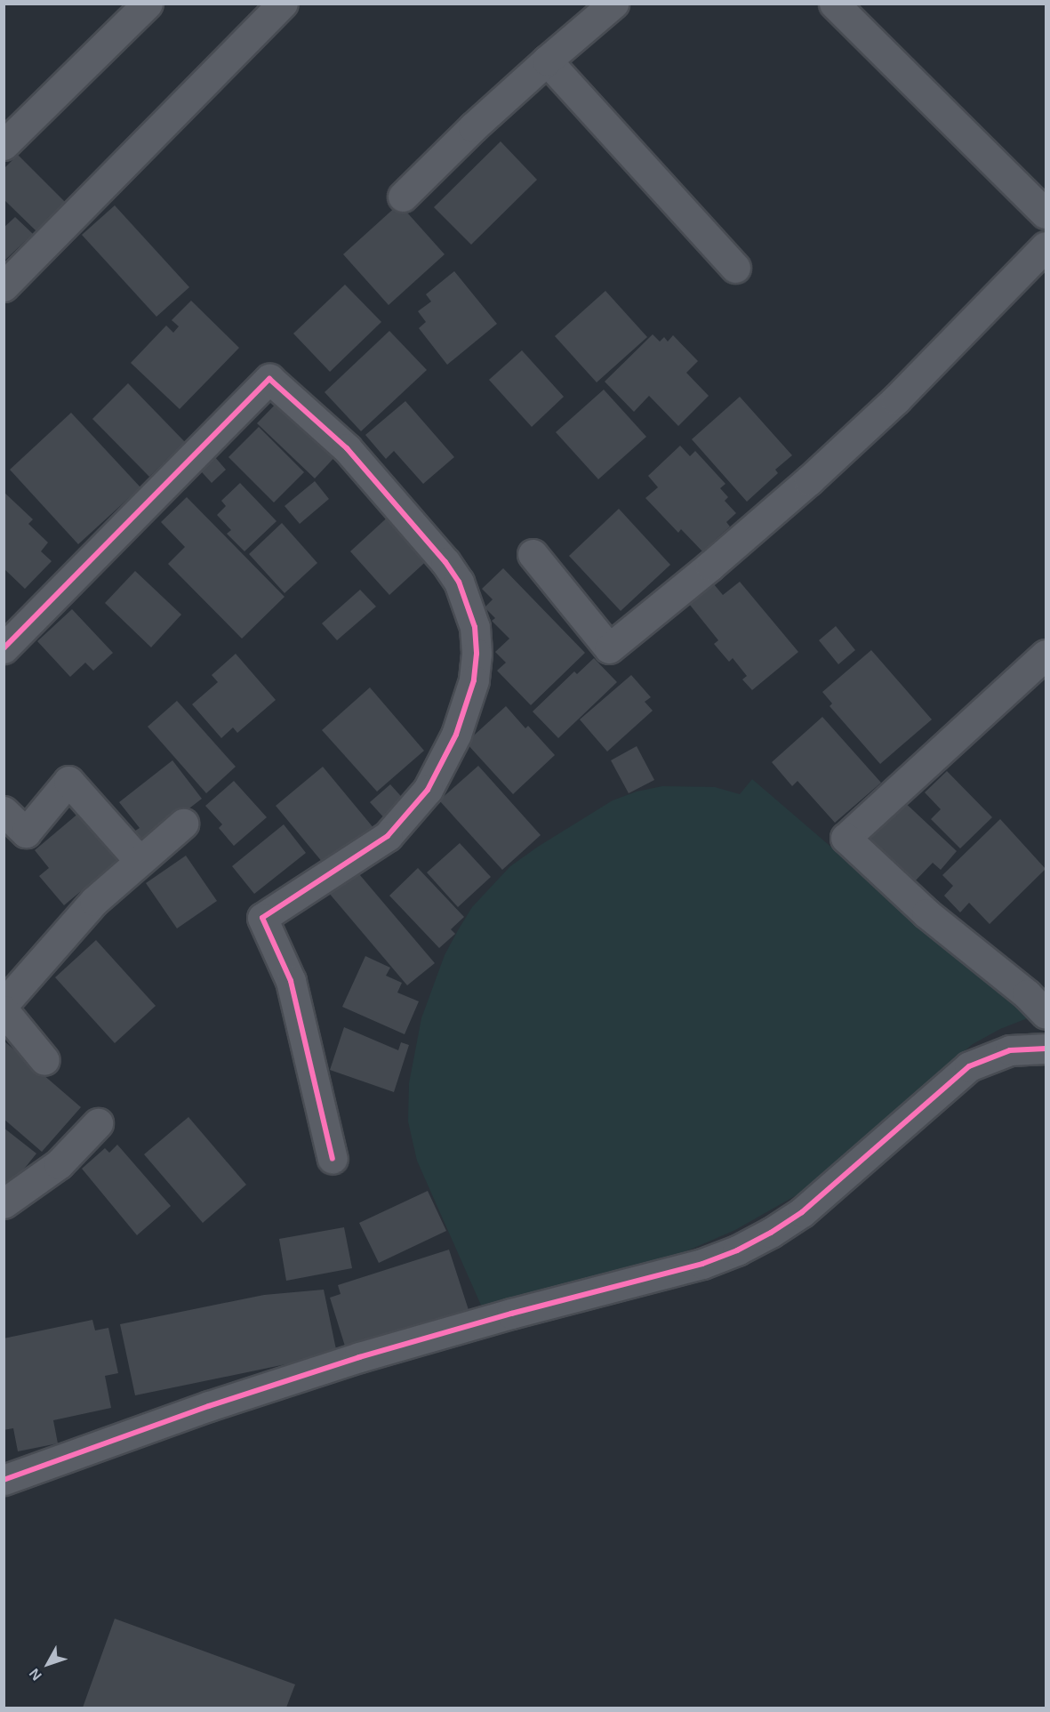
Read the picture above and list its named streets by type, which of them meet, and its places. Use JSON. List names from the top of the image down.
{
  "north": "bottom left"
}
